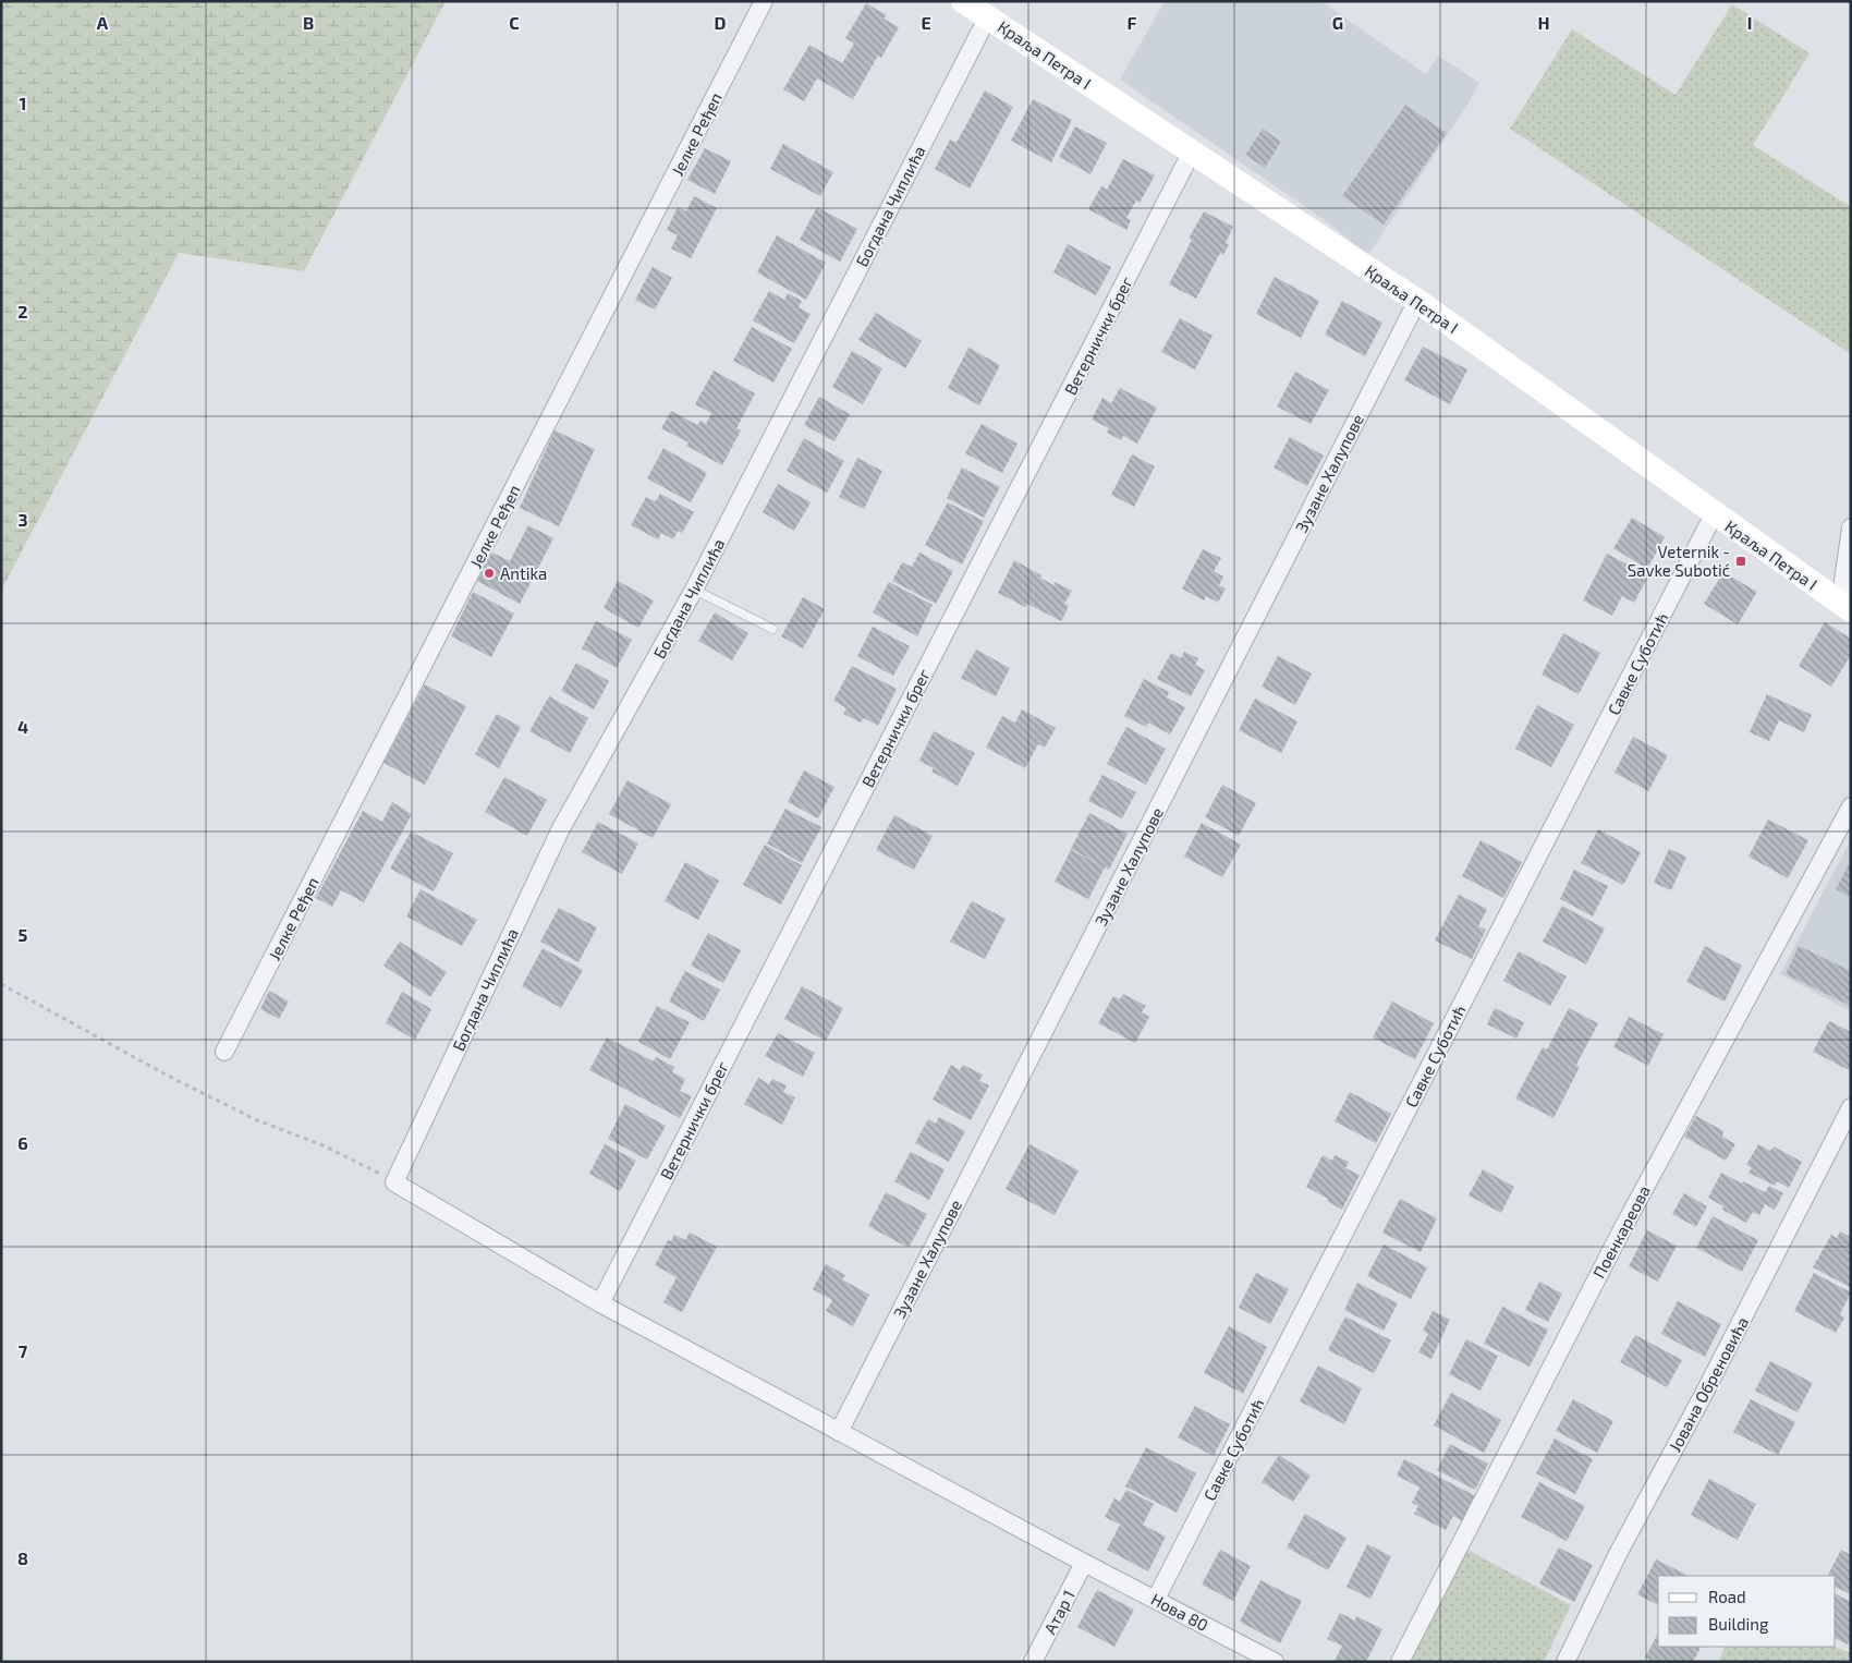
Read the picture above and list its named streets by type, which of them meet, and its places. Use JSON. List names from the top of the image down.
{
  "streets": {
    "street": [
      "Краља Петра I",
      "Јелке Ређеп",
      "Богдана Чиплића",
      "Ветернички брег",
      "Зузане Халупове",
      "Савке Суботић",
      "Поенкареова",
      "Јована Обреновића",
      "Атар 1",
      "Нова 80"
    ]
  },
  "crossings": [
    ["Краља Петра I", "Богдана Чиплића"],
    ["Краља Петра I", "Ветернички брег"],
    ["Краља Петра I", "Зузане Халупове"],
    ["Краља Петра I", "Савке Суботић"],
    ["Богдана Чиплића", "Нова 80"],
    ["Ветернички брег", "Нова 80"],
    ["Зузане Халупове", "Нова 80"],
    ["Савке Суботић", "Нова 80"],
    ["Атар 1", "Нова 80"]
  ],
  "places": {
    "transit": ["Veternik - Savke Subotić"],
    "other": ["Antika"]
  },
  "legend": ["Road", "Building"],
  "grid": {
    "columns": [
      "A",
      "B",
      "C",
      "D",
      "E",
      "F",
      "G",
      "H",
      "I"
    ],
    "rows": [
      "1",
      "2",
      "3",
      "4",
      "5",
      "6",
      "7",
      "8"
    ]
  }
}
